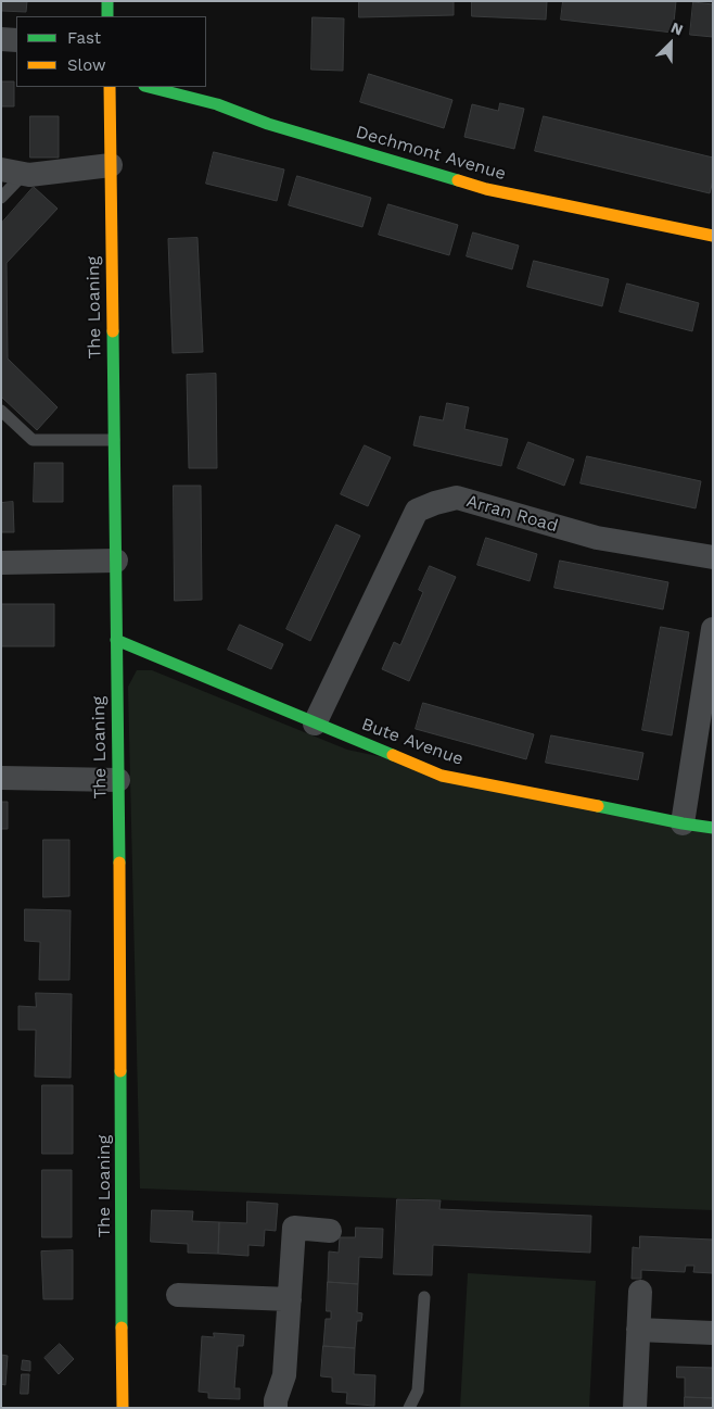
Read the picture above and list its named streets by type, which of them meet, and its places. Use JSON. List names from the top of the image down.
{
  "streets": {
    "street": [
      "Dechmont Avenue",
      "The Loaning",
      "Arran Road",
      "Bute Avenue"
    ]
  },
  "crossings": [
    ["The Loaning", "Bute Avenue"],
    ["Arran Road", "Bute Avenue"]
  ],
  "legend": ["Fast", "Slow"],
  "north": "top right"
}
